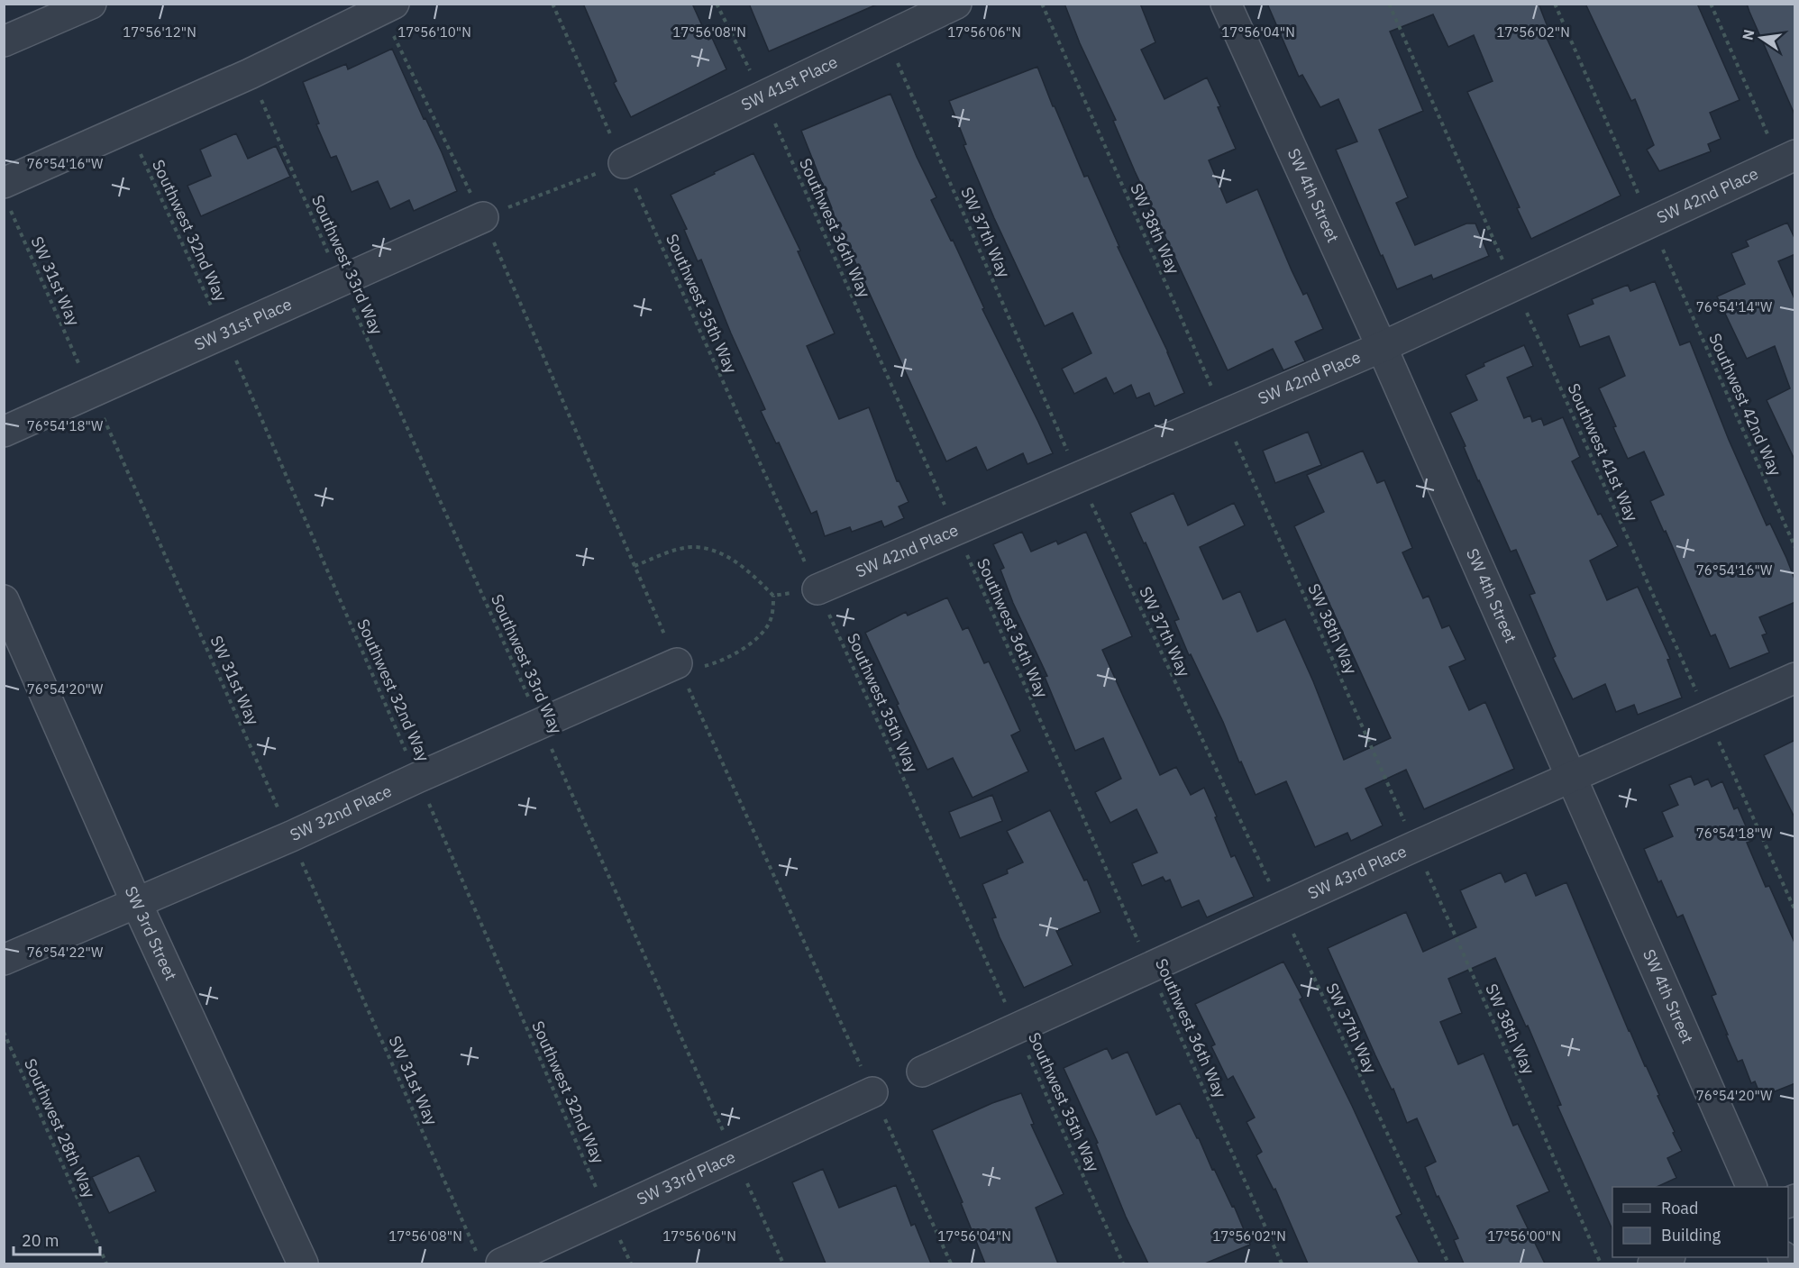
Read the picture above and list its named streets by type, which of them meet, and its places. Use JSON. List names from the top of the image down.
{
  "streets": {
    "street": [
      "SW 41st Place",
      "SW 4th Street",
      "SW 42nd Place",
      "SW 31st Place",
      "SW 32nd Place",
      "SW 43rd Place",
      "SW 3rd Street",
      "SW 33rd Place"
    ],
    "path": [
      "Southwest 36th Way",
      "SW 38th Way",
      "Southwest 32nd Way",
      "SW 37th Way",
      "Southwest 33rd Way",
      "SW 31st Way",
      "Southwest 35th Way",
      "Southwest 42nd Way",
      "Southwest 41st Way",
      "Southwest 28th Way"
    ]
  },
  "crossings": [
    ["SW 41st Place", "Southwest 36th Way"],
    ["SW 41st Place", "SW 37th Way"],
    ["SW 41st Place", "Southwest 35th Way"],
    ["SW 4th Street", "SW 42nd Place"],
    ["SW 4th Street", "SW 43rd Place"],
    ["SW 42nd Place", "Southwest 36th Way"],
    ["SW 42nd Place", "SW 38th Way"],
    ["SW 42nd Place", "SW 37th Way"],
    ["SW 42nd Place", "Southwest 35th Way"],
    ["SW 42nd Place", "Southwest 42nd Way"],
    ["SW 42nd Place", "Southwest 41st Way"],
    ["Southwest 36th Way", "SW 43rd Place"],
    ["SW 38th Way", "SW 43rd Place"],
    ["Southwest 32nd Way", "SW 31st Place"],
    ["Southwest 32nd Way", "SW 32nd Place"],
    ["Southwest 32nd Way", "SW 33rd Place"],
    ["SW 37th Way", "SW 43rd Place"],
    ["Southwest 33rd Way", "SW 31st Place"],
    ["Southwest 33rd Way", "SW 32nd Place"],
    ["Southwest 33rd Way", "SW 33rd Place"],
    ["SW 31st Way", "SW 31st Place"],
    ["SW 31st Way", "SW 32nd Place"],
    ["SW 31st Way", "SW 33rd Place"],
    ["Southwest 35th Way", "SW 43rd Place"],
    ["Southwest 41st Way", "SW 43rd Place"],
    ["SW 32nd Place", "SW 3rd Street"]
  ],
  "legend": ["Road", "Building"],
  "scale_bar": "20 m",
  "north": "left",
  "coordinates": [
    "17°56'12\"N",
    "17°56'10\"N",
    "17°56'08\"N",
    "17°56'02\"N",
    "17°56'06\"N",
    "17°56'04\"N",
    "76°54'16\"W",
    "76°54'14\"W",
    "76°54'18\"W",
    "76°54'20\"W",
    "76°54'22\"W",
    "17°56'00\"N"
  ]
}
